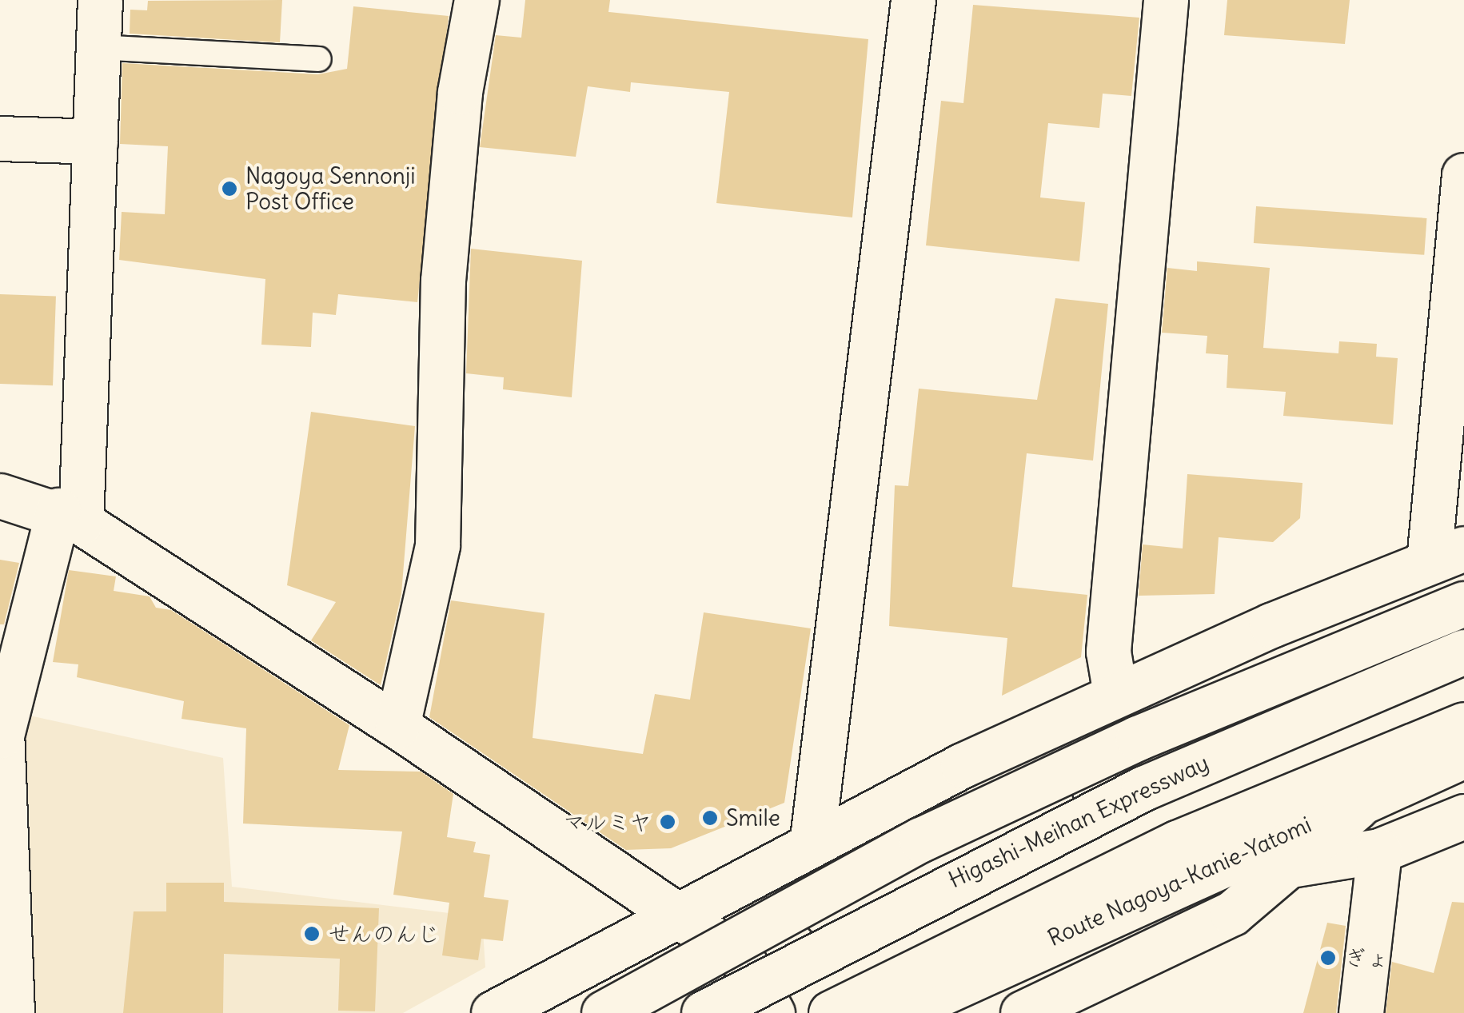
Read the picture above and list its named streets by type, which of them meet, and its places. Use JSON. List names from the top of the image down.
{
  "streets": {
    "main road": ["Higashi-Meihan Expressway", "Route Nagoya-Kanie-Yatomi"]
  },
  "places": [
    "Nagoya Sennonji Post Office",
    "Smile",
    "マルミヤ",
    "せんのんじ",
    "ぎょ"
  ]
}
